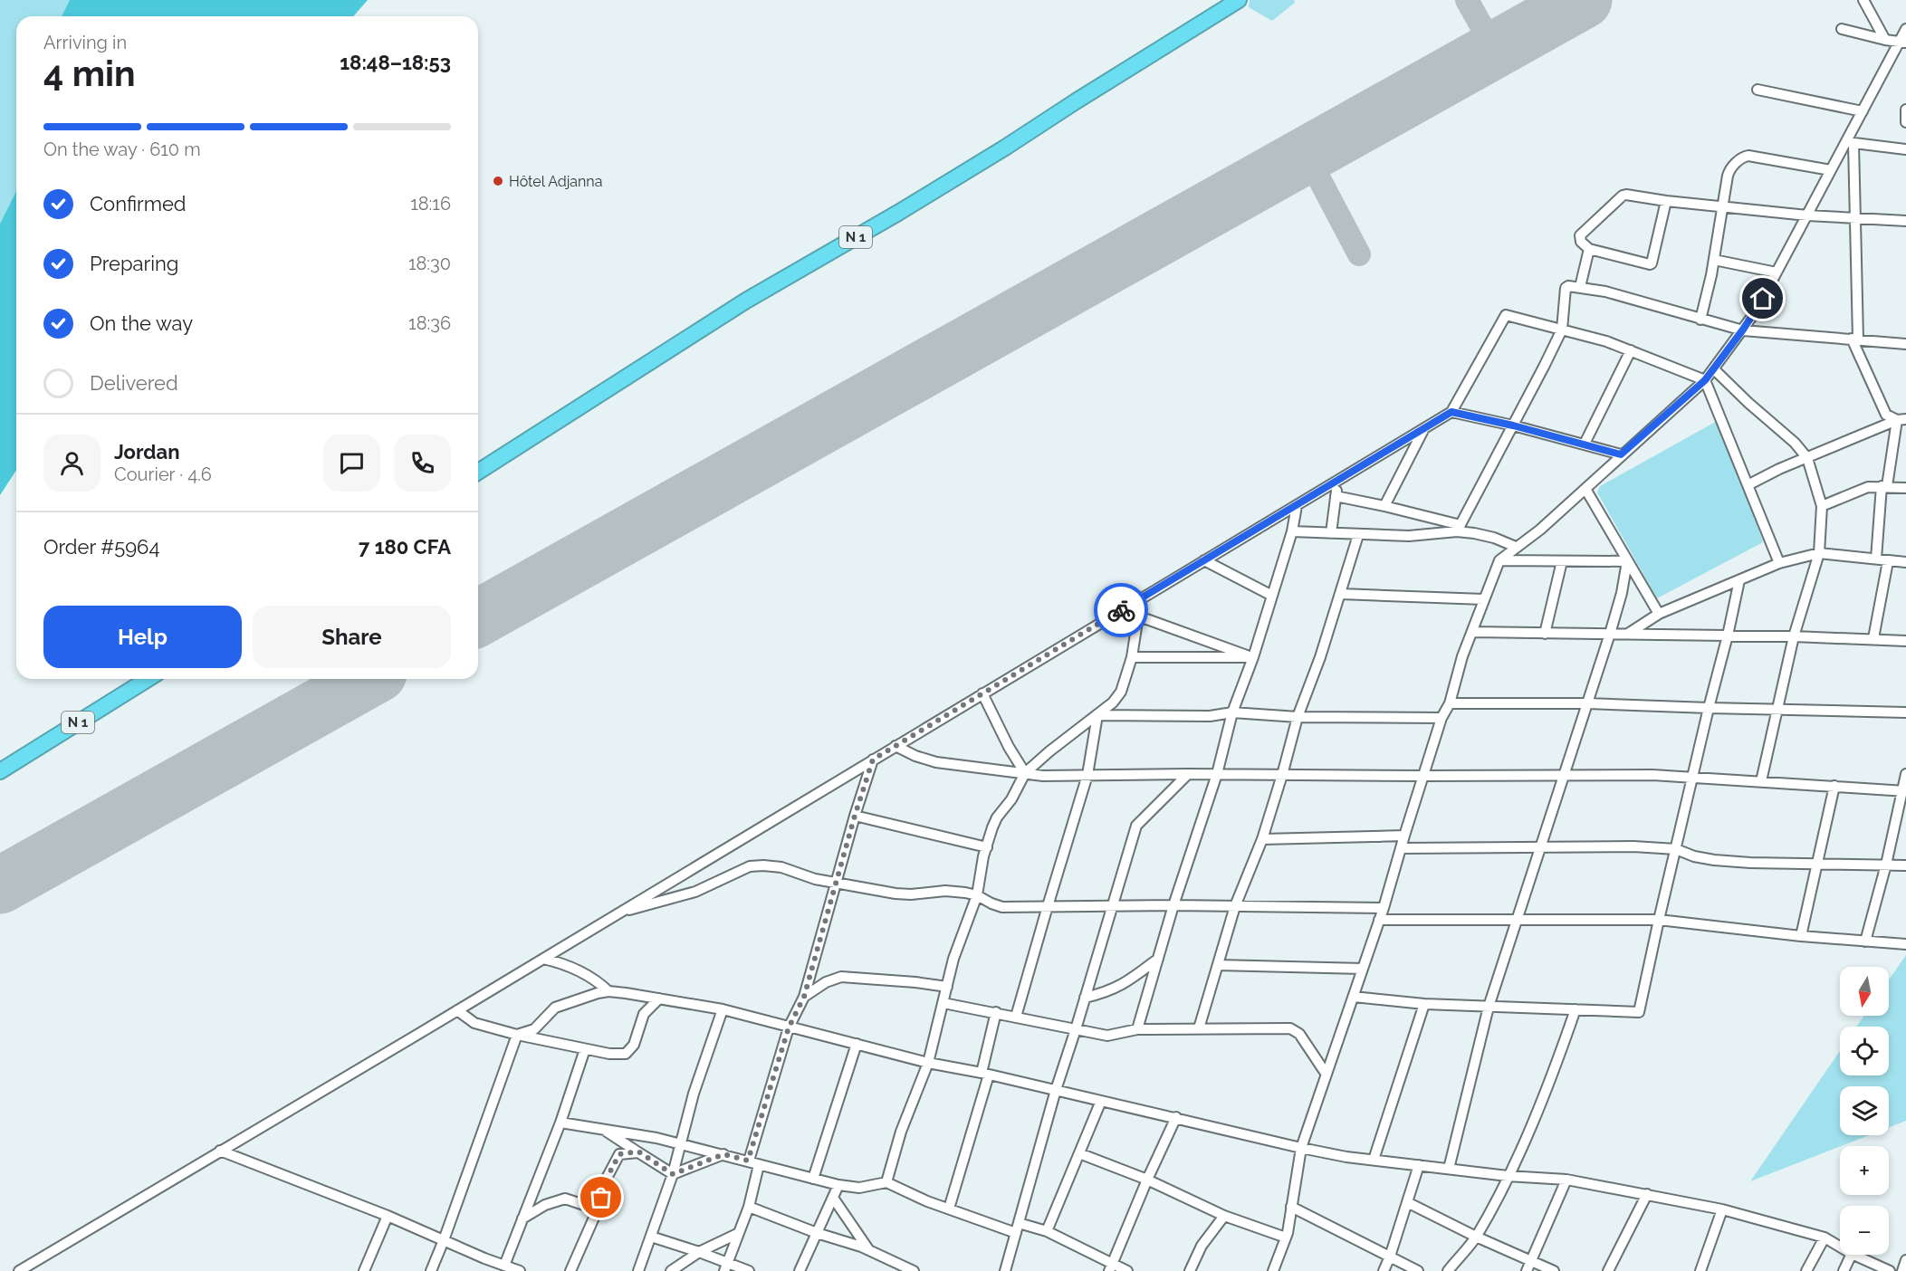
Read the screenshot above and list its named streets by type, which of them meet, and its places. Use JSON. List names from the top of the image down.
{
  "streets": {
    "highway": ["N 1"]
  },
  "places": ["Hôtel Adjanna"],
  "north": "bottom",
  "page": {
    "heading": ["4 min", "Arriving in", "18:48–18:53"],
    "panel": [
      "Jordan",
      "Courier · 4.6",
      "Order #5964",
      "7 180 CFA"
    ],
    "bar": "On the way · 610 m",
    "list": [
      ["Confirmed", "18:16"],
      ["Preparing", "18:30"],
      ["On the way", "18:36"],
      "Delivered"
    ],
    "buttons": ["Help", "Share"],
    "map_buttons": ["+", "−"]
  }
}
